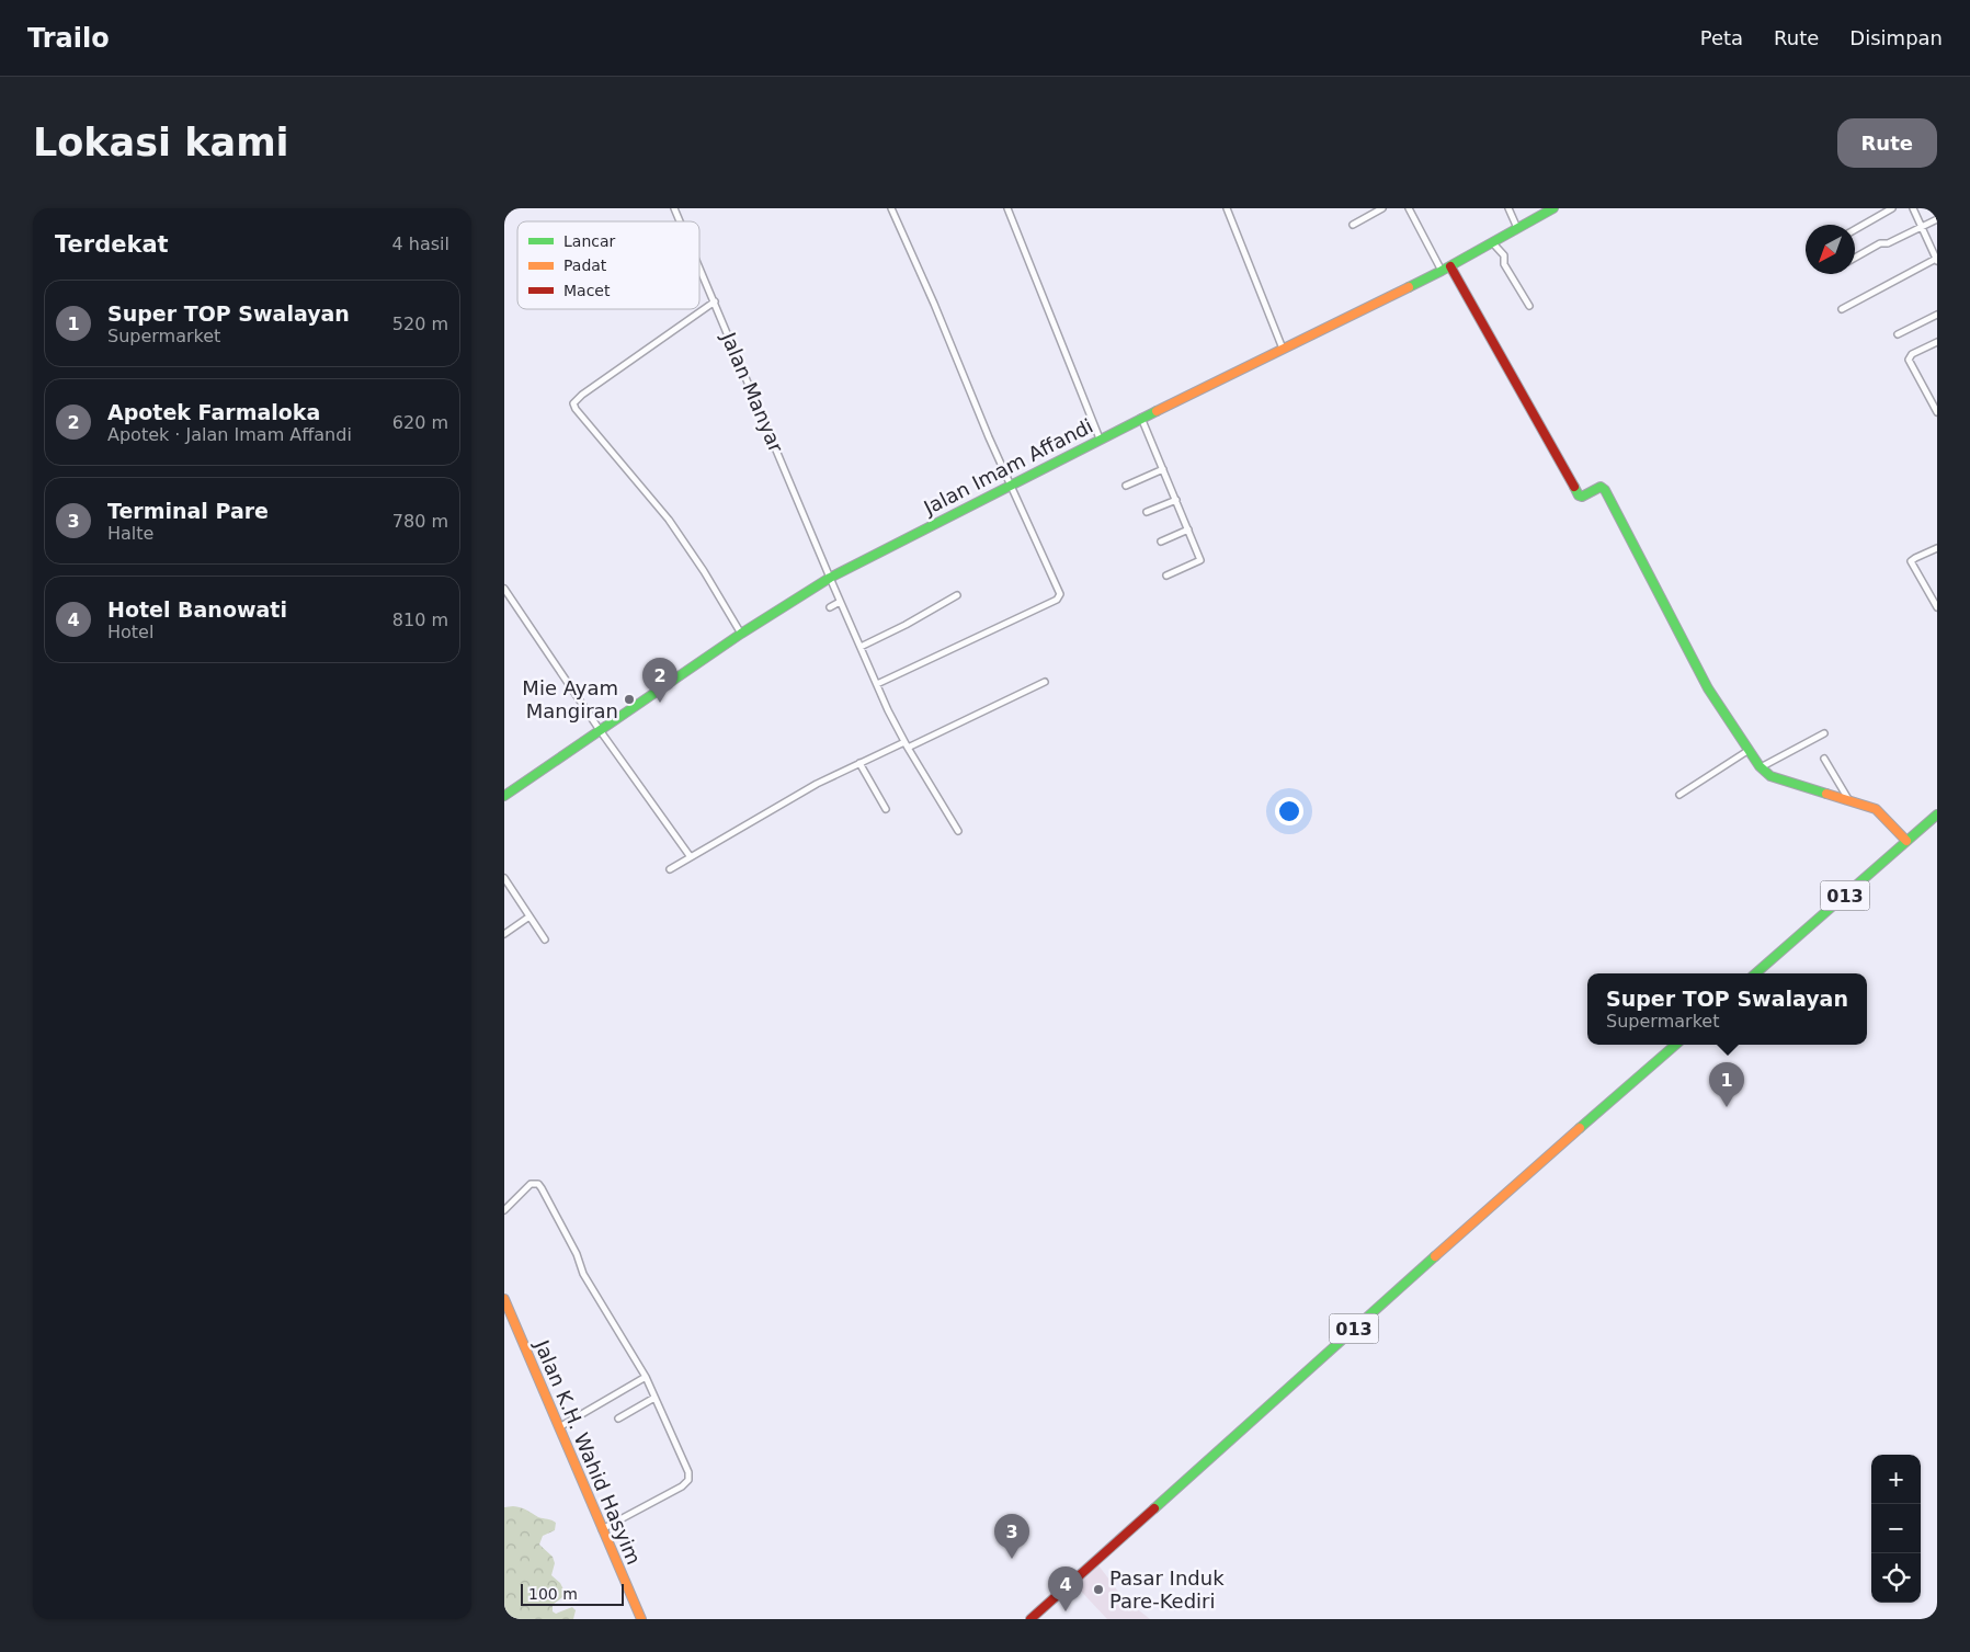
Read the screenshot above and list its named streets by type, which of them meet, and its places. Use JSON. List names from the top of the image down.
{
  "streets": {
    "street": [
      "Jalan Manyar",
      "Jalan Imam Affandi",
      "013",
      "Jalan K.H. Wahid Hasyim"
    ]
  },
  "crossings": [
    ["Jalan Manyar", "Jalan Imam Affandi"]
  ],
  "places": ["Mie Ayam Mangiran", "Pasar Induk Pare-Kediri"],
  "legend": ["Lancar", "Padat", "Macet"],
  "scale_bar": "100 m",
  "north": "bottom left",
  "page": {
    "header": "Trailo",
    "nav": ["Peta", "Rute", "Disimpan"],
    "buttons": "Rute",
    "title": "Lokasi kami",
    "heading": ["Terdekat", "4 hasil"],
    "list": [
      {
        "mark": "1",
        "name": "Super TOP Swalayan",
        "note": "Supermarket",
        "value": "520 m"
      },
      {
        "mark": "2",
        "name": "Apotek Farmaloka",
        "note": "Apotek · Jalan Imam Affandi",
        "value": "620 m"
      },
      {
        "mark": "3",
        "name": "Terminal Pare",
        "note": "Halte",
        "value": "780 m"
      },
      {
        "mark": "4",
        "name": "Hotel Banowati",
        "note": "Hotel",
        "value": "810 m"
      }
    ],
    "pins": [
      "2",
      "1",
      "3",
      "4"
    ],
    "popup": ["Super TOP Swalayan", "Supermarket"],
    "map_buttons": ["+", "−"],
    "scale": "100 m"
  }
}
